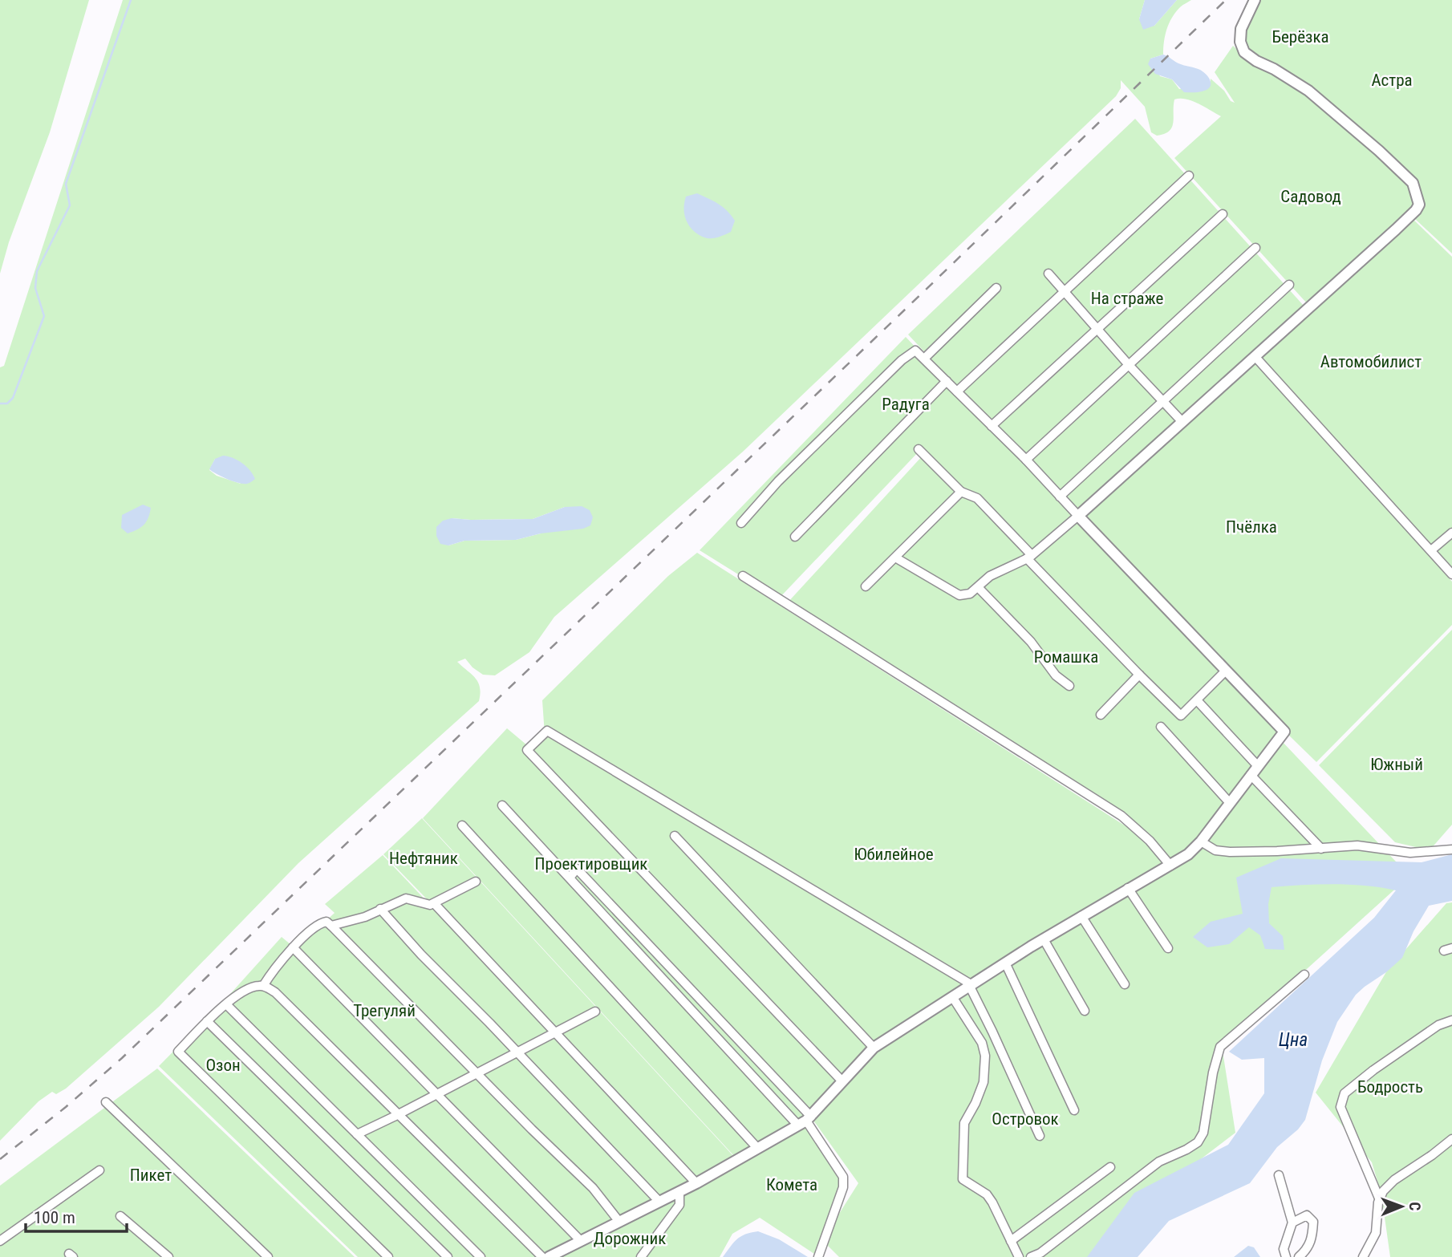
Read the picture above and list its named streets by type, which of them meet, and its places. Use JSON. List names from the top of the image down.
{
  "water": ["Цна"],
  "parks": [
    "Берёзка",
    "Астра",
    "Садовод",
    "На страже",
    "Автомобилист",
    "Радуга",
    "Пчёлка",
    "Ромашка",
    "Южный",
    "Юбилейное",
    "Нефтяник",
    "Проектировщик",
    "Трегуляй",
    "Озон",
    "Бодрость",
    "Островок",
    "Пикет",
    "Комета",
    "Дорожник"
  ],
  "scale_bar": "100 m",
  "north": "right"
}
